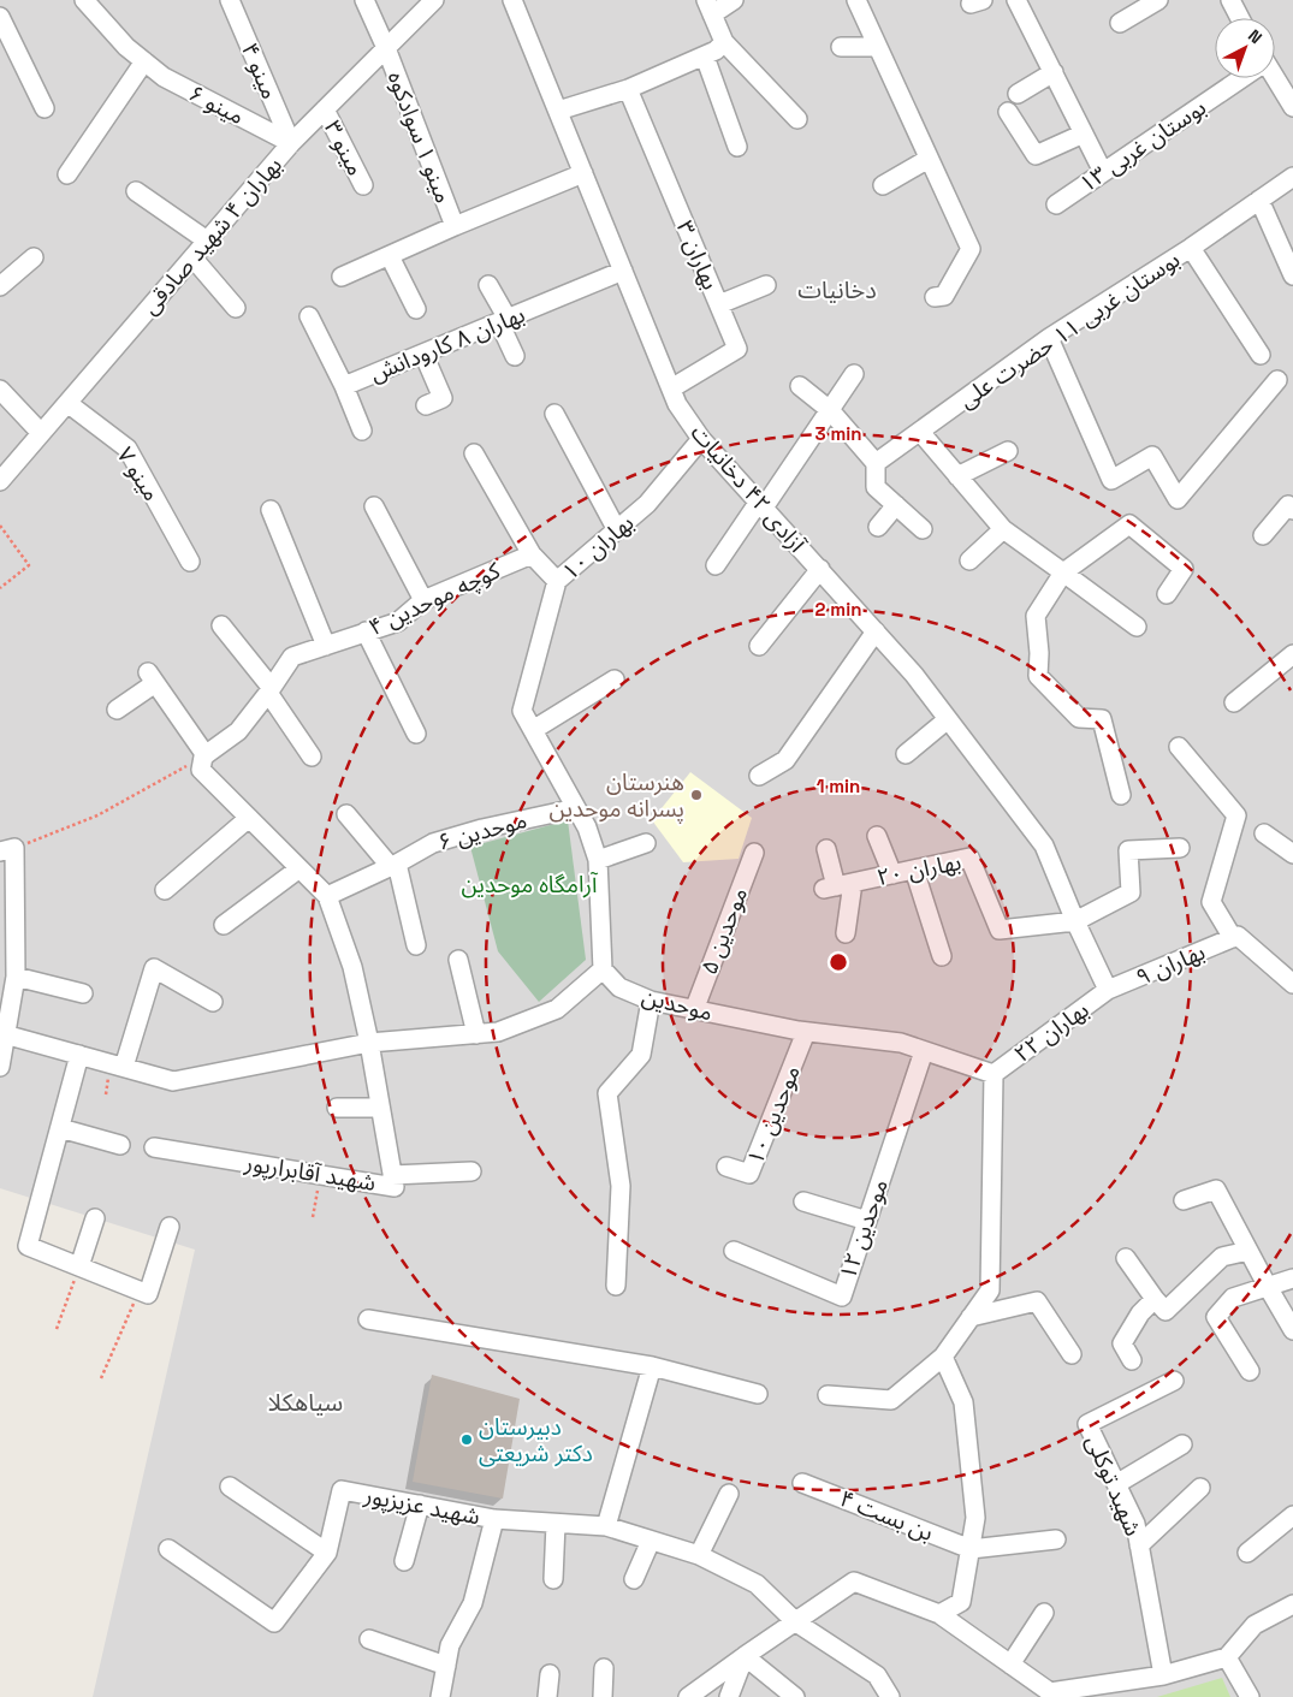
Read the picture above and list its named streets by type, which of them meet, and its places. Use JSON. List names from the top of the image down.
{
  "streets": {
    "street": [
      "مینو ۴",
      "مینو ۶",
      "مینو ۱ سوادکوه",
      "بوستان غربی ۱۳",
      "مینو ۳",
      "بهاران ۴ شهید صادقی",
      "بهاران ۳",
      "بوستان غربی ۱۱ حضرت علی",
      "بهاران ۸ کارودانش",
      "مینو ۷",
      "آزادی ۴۲ دخانیات",
      "بهاران ۱۰",
      "کوچه موحدین ۴",
      "موحدین ۶",
      "بهاران ۲۰",
      "موحدین ۵",
      "بهاران ۹",
      "موحدین",
      "بهاران ۲۲",
      "موحدین ۱۰",
      "شهید آقابرارپور",
      "موحدین ۱۲",
      "شهید توکلی",
      "شهید عزیزپور",
      "بن بست ۴"
    ]
  },
  "crossings": [
    ["مینو ۴", "مینو ۶"],
    ["مینو ۴", "بهاران ۴ شهید صادقی"],
    ["مینو ۶", "بهاران ۴ شهید صادقی"],
    ["مینو ۱ سوادکوه", "بهاران ۴ شهید صادقی"],
    ["مینو ۳", "بهاران ۴ شهید صادقی"],
    ["بهاران ۴ شهید صادقی", "مینو ۷"],
    ["بهاران ۳", "آزادی ۴۲ دخانیات"],
    ["بهاران ۸ کارودانش", "آزادی ۴۲ دخانیات"],
    ["آزادی ۴۲ دخانیات", "بهاران ۱۰"],
    ["آزادی ۴۲ دخانیات", "بهاران ۲۰"],
    ["آزادی ۴۲ دخانیات", "بهاران ۹"],
    ["آزادی ۴۲ دخانیات", "بهاران ۲۲"],
    ["موحدین ۶", "شهید آقابرارپور"],
    ["موحدین ۵", "موحدین"],
    ["بهاران ۹", "بهاران ۲۲"],
    ["موحدین", "بهاران ۲۲"],
    ["موحدین", "موحدین ۱۰"],
    ["موحدین", "موحدین ۱۲"]
  ],
  "districts": ["دخانیات", "سیاهکلا"],
  "parks": ["آرامگاه موحدین"],
  "places": ["هنرستان پسرانه موحدین", "دبیرستان دکتر شریعتی"],
  "north": "top right",
  "rings": ["3 min", "2 min", "1 min"]
}
